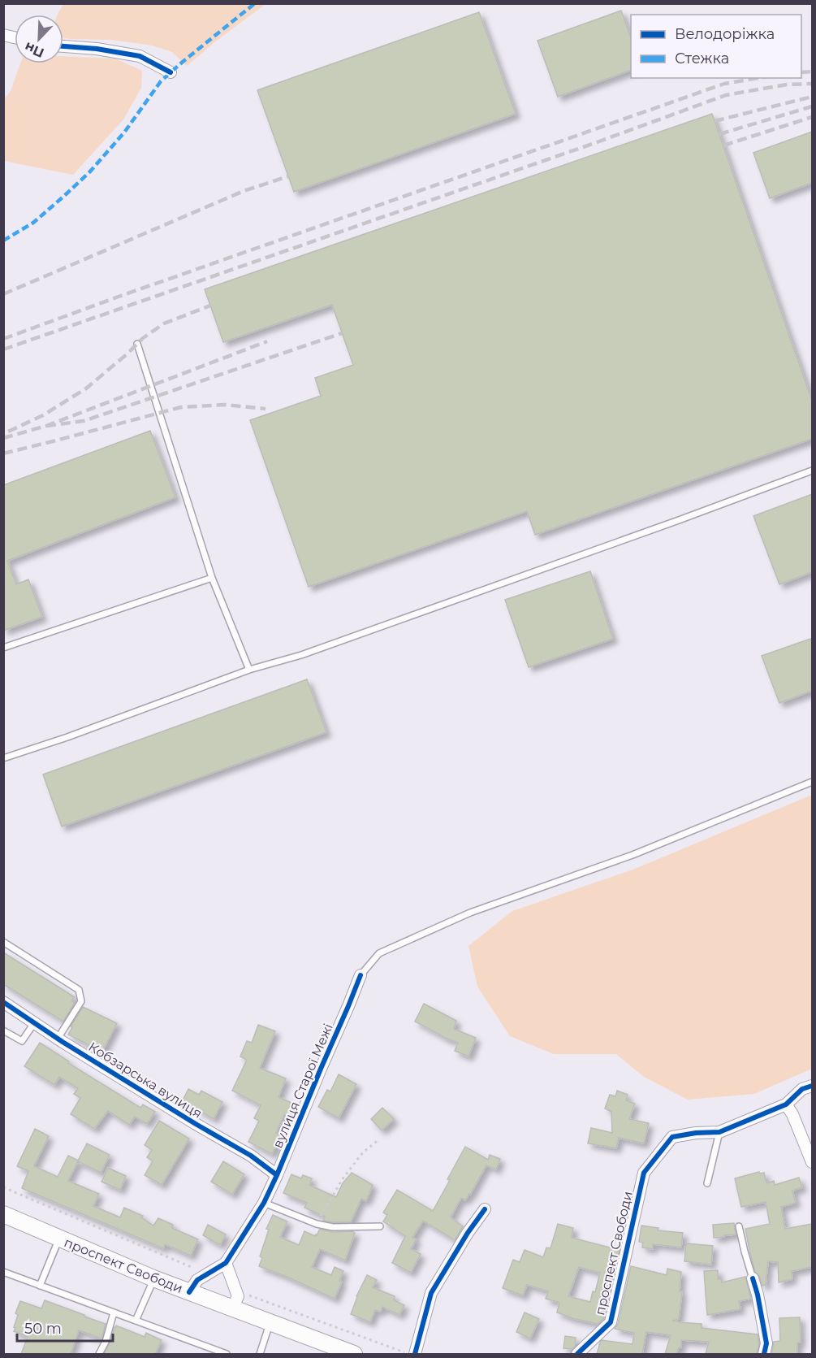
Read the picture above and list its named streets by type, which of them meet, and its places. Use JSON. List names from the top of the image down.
{
  "streets": {
    "main road": ["проспект Свободи"],
    "street": ["Кобзарська вулиця", "вулиця Старої Межі"]
  },
  "crossings": [
    ["Кобзарська вулиця", "вулиця Старої Межі"],
    ["вулиця Старої Межі", "проспект Свободи"]
  ],
  "legend": ["Велодоріжка", "Стежка"],
  "scale_bar": "50 m",
  "north": "bottom left"
}
